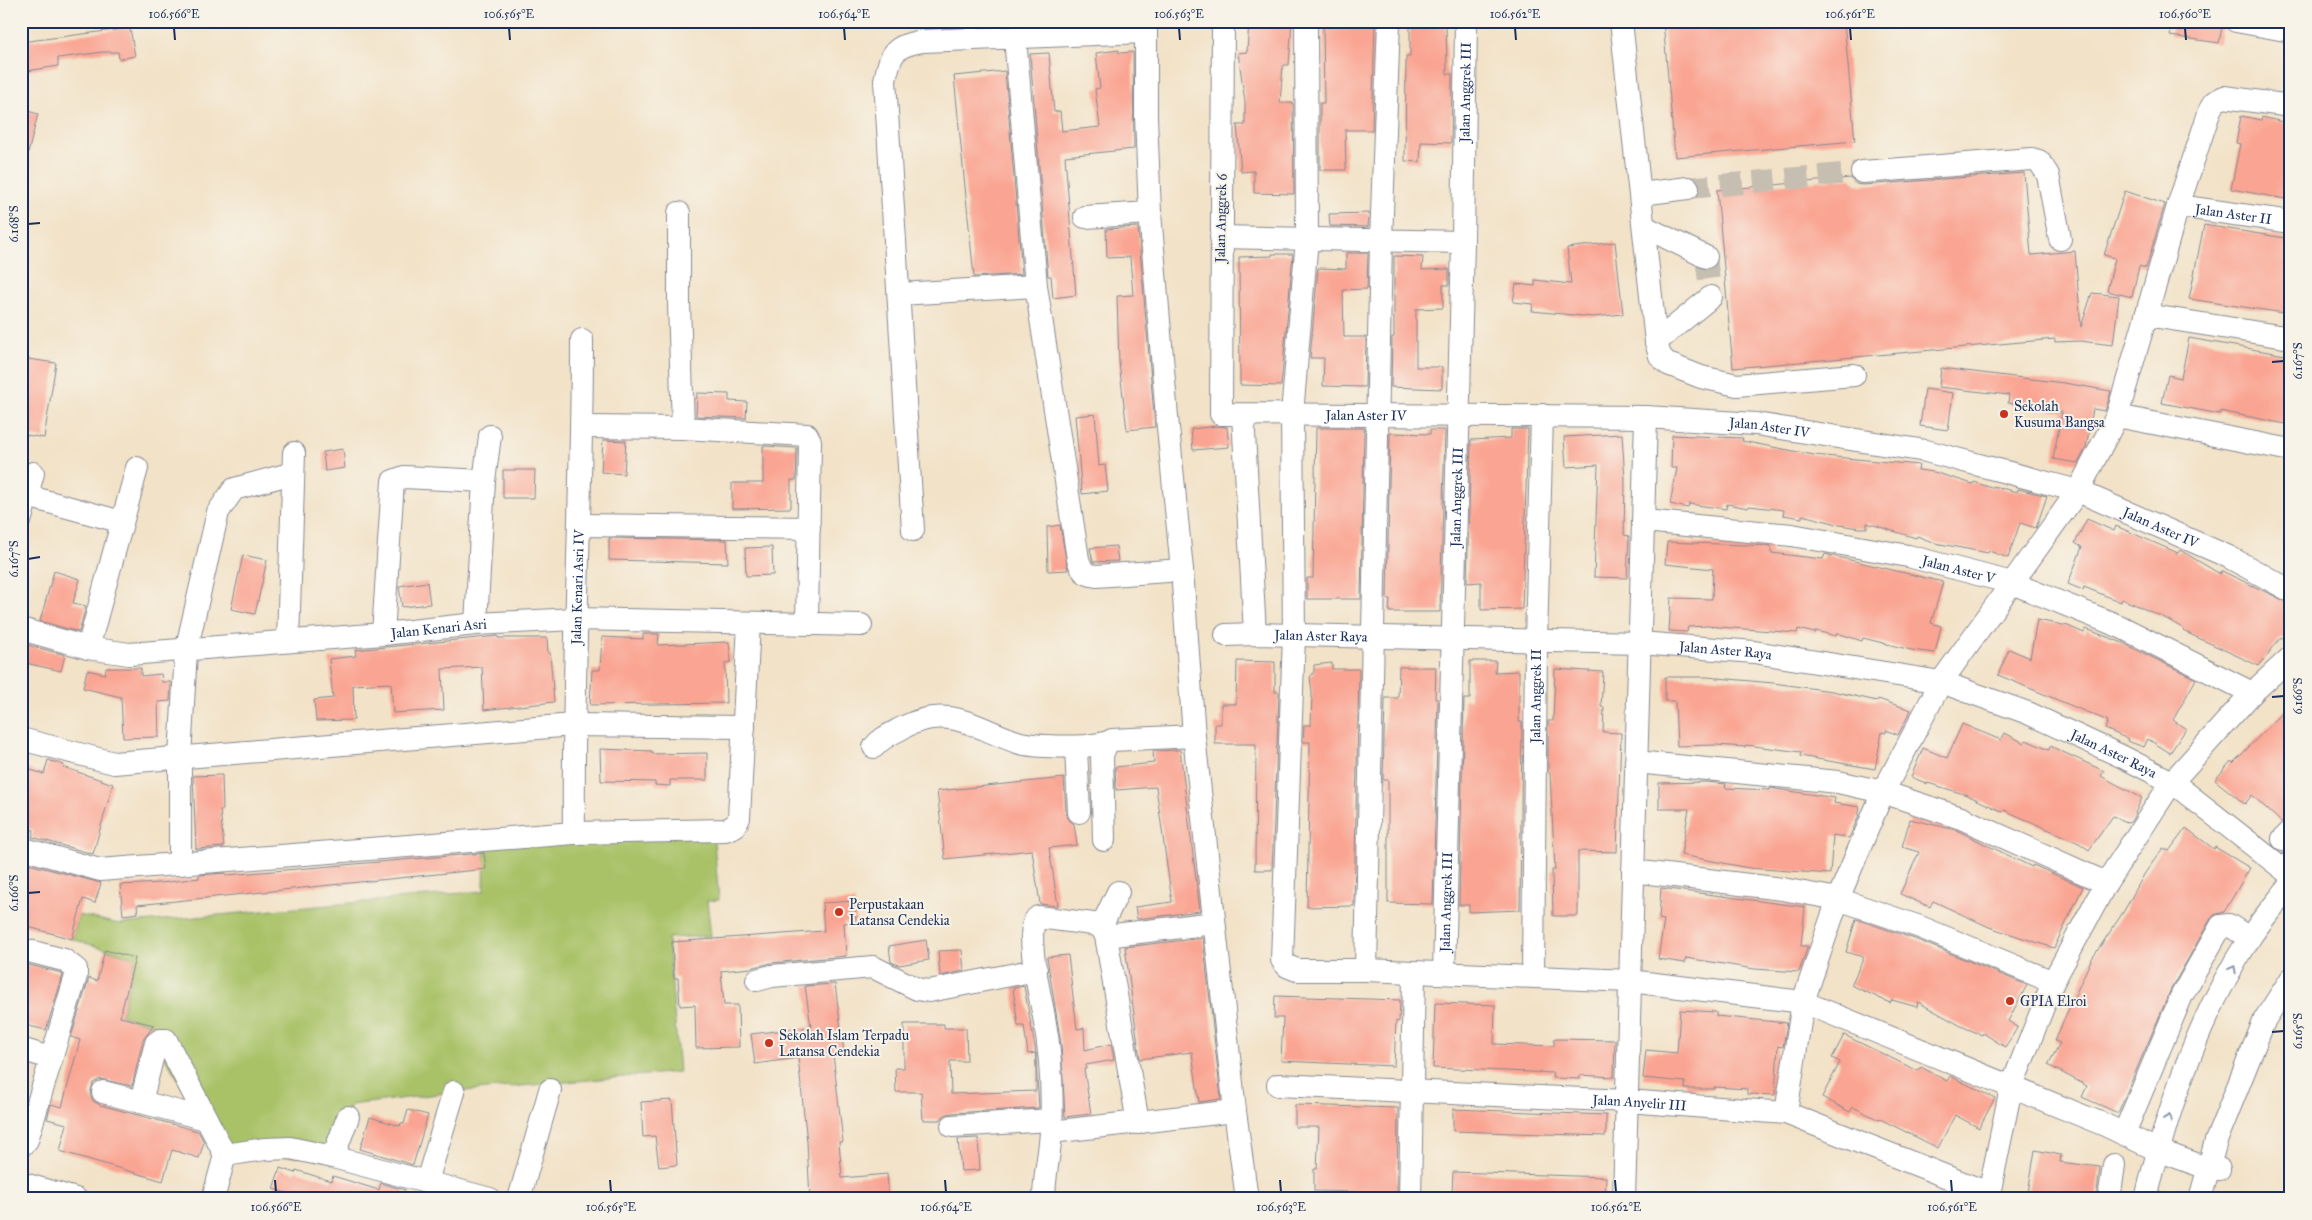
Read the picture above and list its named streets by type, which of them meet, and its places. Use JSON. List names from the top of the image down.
{
  "streets": {
    "street": [
      "Jalan Anggrek III",
      "Jalan Aster II",
      "Jalan Anggrek 6",
      "Jalan Aster IV",
      "Jalan Aster V",
      "Jalan Kenari Asri IV",
      "Jalan Kenari Asri",
      "Jalan Aster Raya",
      "Jalan Anggrek II",
      "Jalan Anyelir III"
    ]
  },
  "crossings": [
    ["Jalan Anggrek III", "Jalan Aster IV"],
    ["Jalan Anggrek III", "Jalan Aster Raya"],
    ["Jalan Anggrek 6", "Jalan Aster IV"],
    ["Jalan Aster IV", "Jalan Anggrek II"],
    ["Jalan Kenari Asri IV", "Jalan Kenari Asri"],
    ["Jalan Aster Raya", "Jalan Anggrek II"]
  ],
  "places": [
    "Sekolah Kusuma Bangsa",
    "Perpustakaan Latansa Cendekia",
    "GPIA Elroi",
    "Sekolah Islam Terpadu Latansa Cendekia"
  ],
  "coordinates": [
    "106.566°E",
    "106.565°E",
    "106.564°E",
    "106.563°E",
    "106.562°E",
    "106.561°E",
    "106.560°E",
    "6.168°S",
    "6.167°S",
    "6.166°S",
    "6.165°S"
  ]
}
